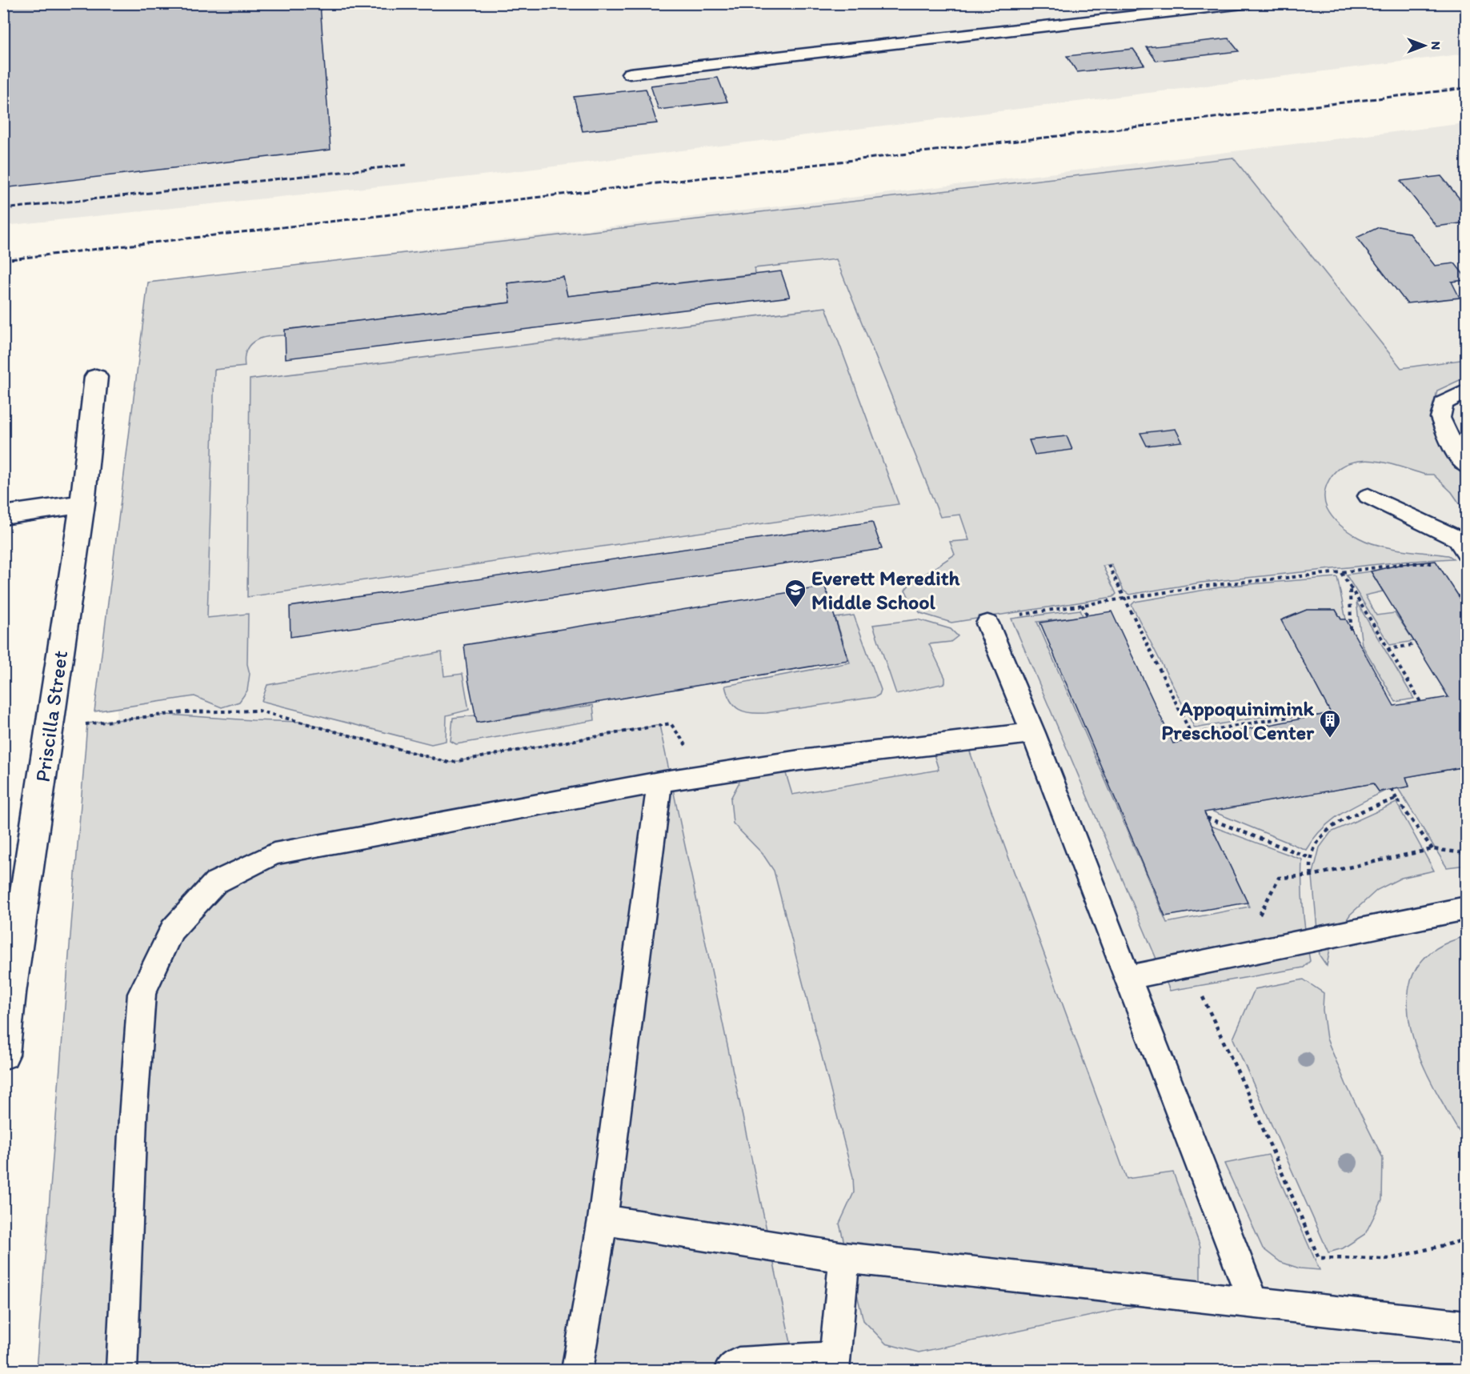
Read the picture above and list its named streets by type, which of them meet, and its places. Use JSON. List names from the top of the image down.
{
  "streets": {
    "street": ["Priscilla Street"]
  },
  "places": {
    "school or university": ["Everett Meredith Middle School"],
    "building": ["Appoquinimink Preschool Center"]
  },
  "north": "right"
}
